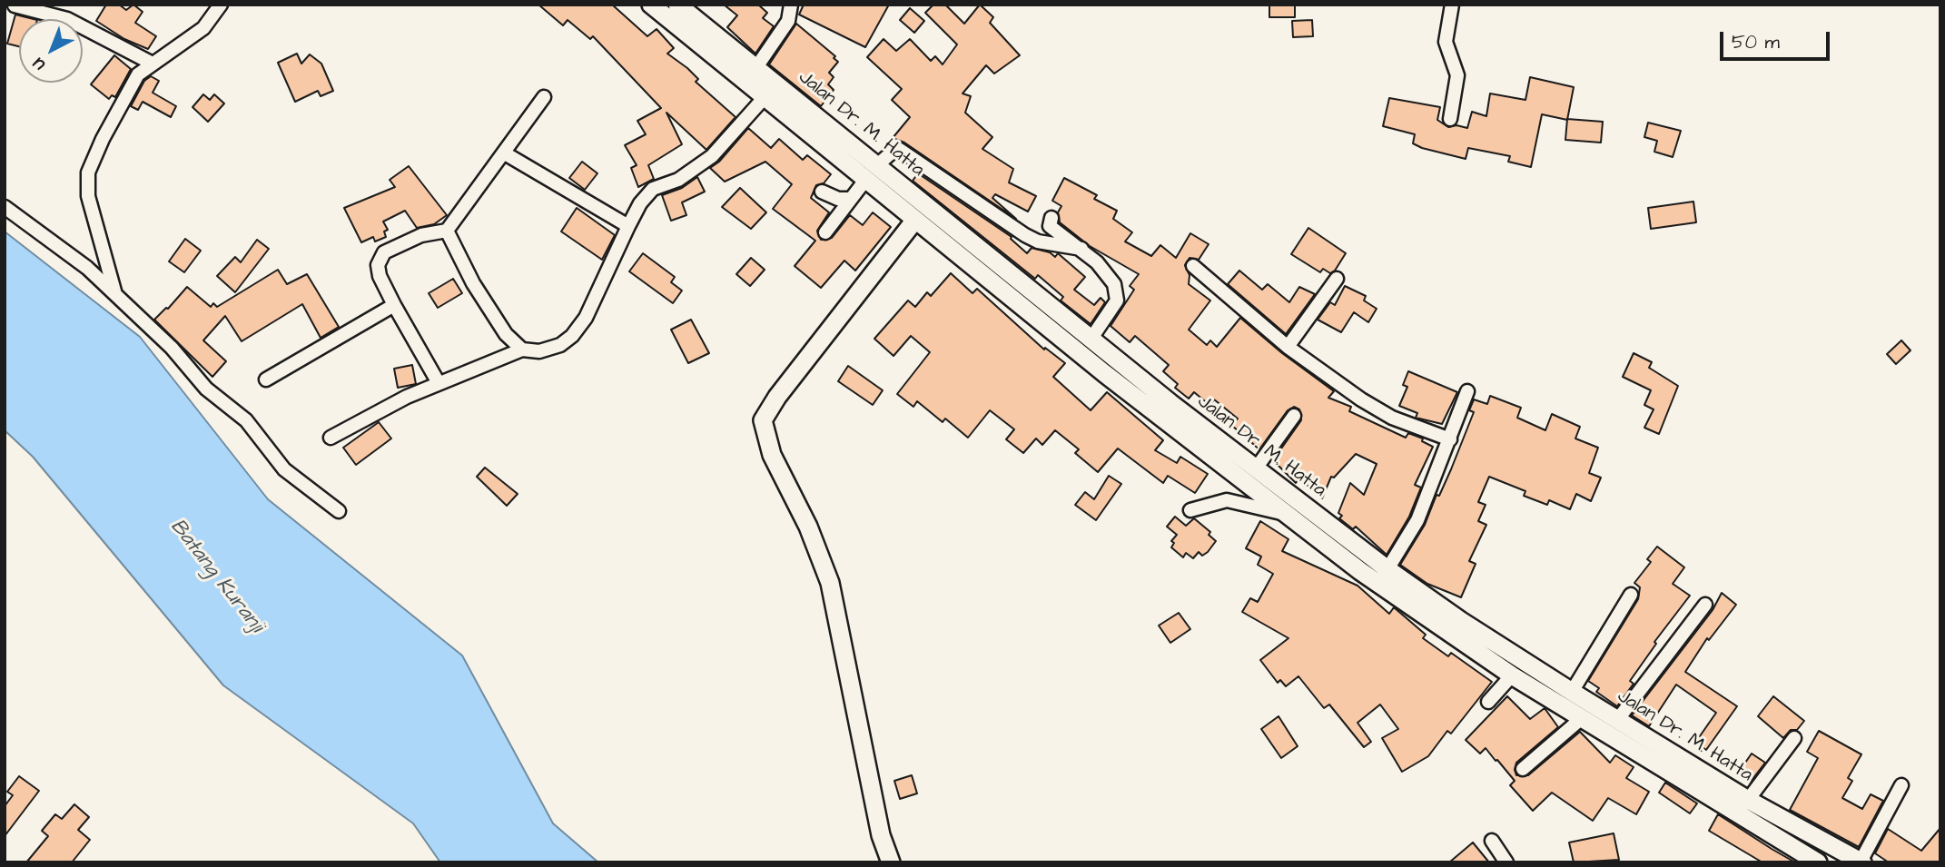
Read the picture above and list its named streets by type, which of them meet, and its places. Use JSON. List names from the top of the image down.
{
  "streets": {
    "main road": ["Jalan Dr. M. Hatta"]
  },
  "water": ["Batang Kuranji"],
  "scale_bar": "50 m",
  "north": "bottom left"
}
